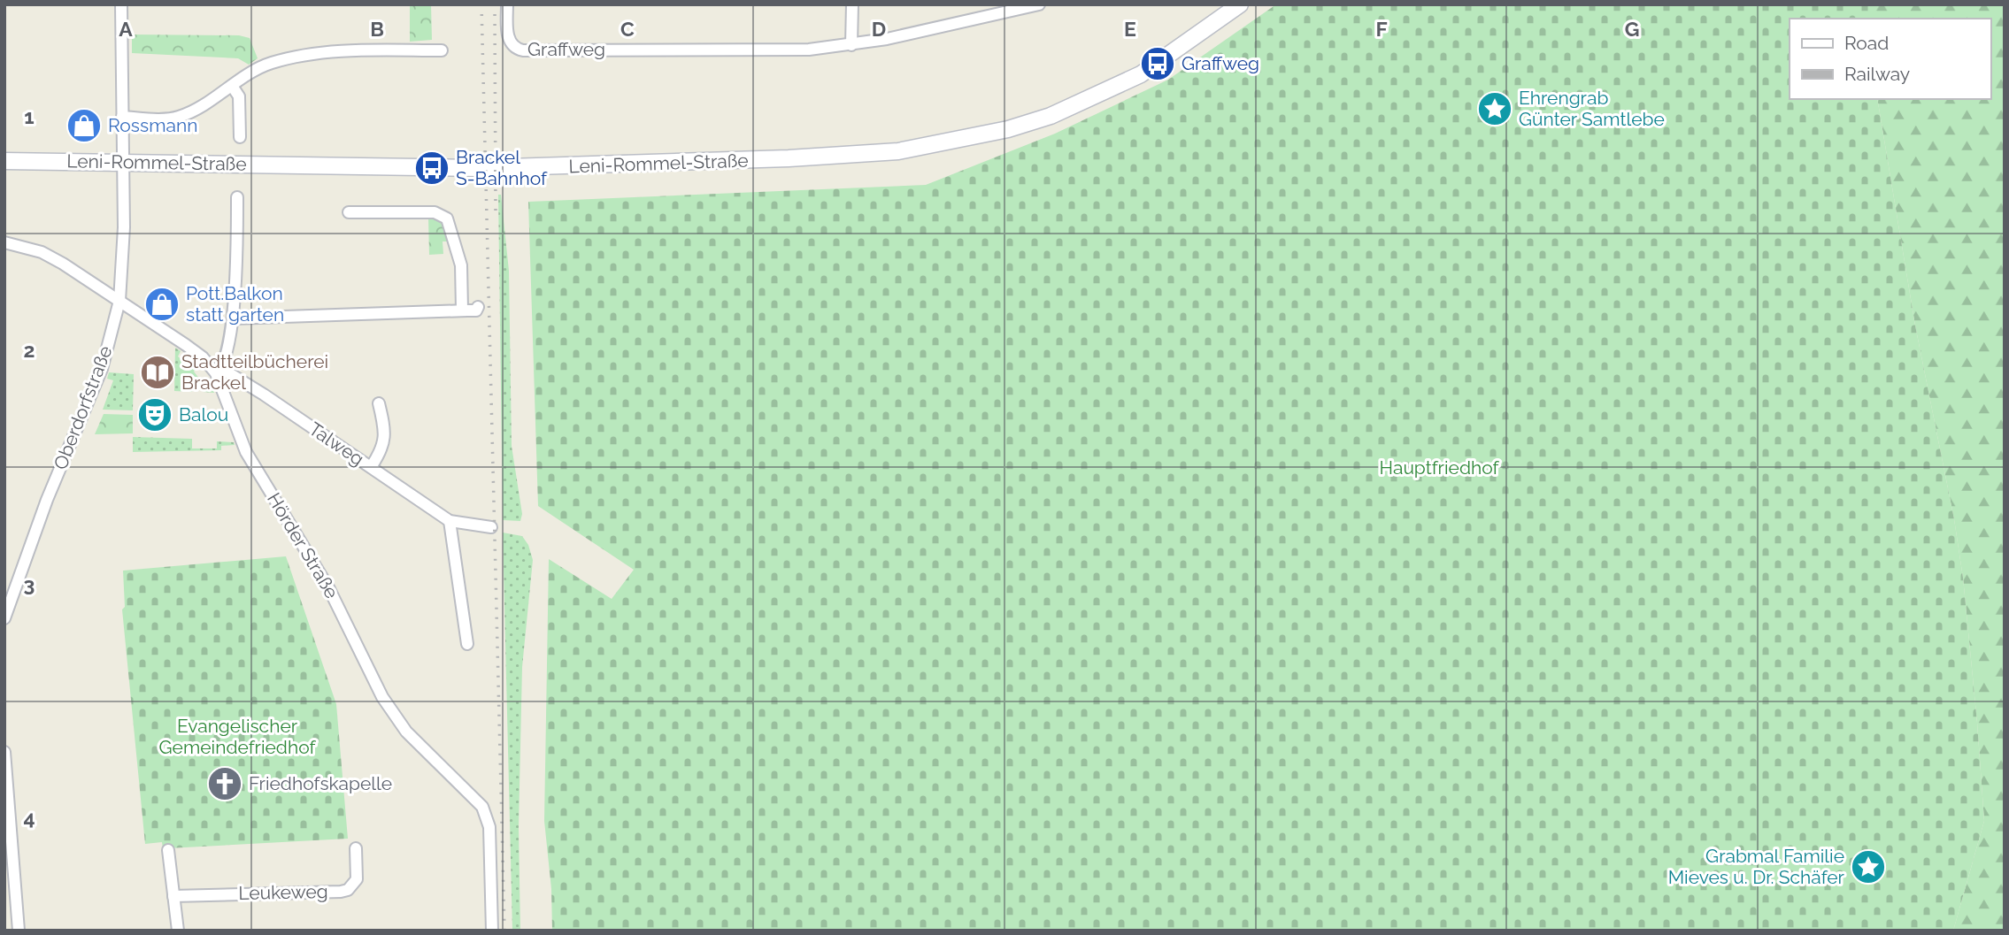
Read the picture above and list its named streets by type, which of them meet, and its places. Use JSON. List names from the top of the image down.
{
  "streets": {
    "main road": ["Leni-Rommel-Straße"],
    "street": [
      "Graffweg",
      "Oberdorfstraße",
      "Talweg",
      "Hörder Straße",
      "Leukeweg"
    ]
  },
  "crossings": [
    ["Leni-Rommel-Straße", "Oberdorfstraße"],
    ["Oberdorfstraße", "Hörder Straße"],
    ["Talweg", "Hörder Straße"]
  ],
  "parks": ["Hauptfriedhof", "Evangelischer Gemeindefriedhof"],
  "places": {
    "bus stop": ["Graffweg", "Brackel S-Bahnhof"],
    "place": ["Ehrengrab Günter Samtlebe", "Grabmal Familie Mieves u. Dr. Schäfer"],
    "shop": ["Rossmann", "Pott.Balkon statt garten"],
    "library": ["Stadtteilbücherei Brackel"],
    "theatre": ["Balou"],
    "church": ["Friedhofskapelle"]
  },
  "legend": ["Road", "Railway"],
  "grid": {
    "columns": [
      "A",
      "B",
      "C",
      "D",
      "E",
      "F",
      "G"
    ],
    "rows": [
      "1",
      "2",
      "3",
      "4"
    ]
  }
}
